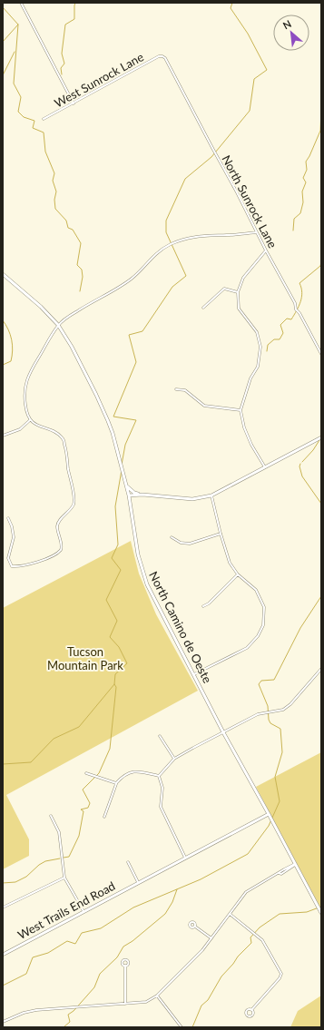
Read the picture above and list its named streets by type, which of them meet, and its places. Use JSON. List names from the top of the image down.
{
  "streets": {
    "street": [
      "West Sunrock Lane",
      "North Sunrock Lane",
      "North Camino de Oeste",
      "West Trails End Road"
    ]
  },
  "crossings": [
    ["West Sunrock Lane", "North Sunrock Lane"],
    ["North Camino de Oeste", "West Trails End Road"]
  ],
  "parks": ["Tucson Mountain Park"],
  "north": "top left"
}
